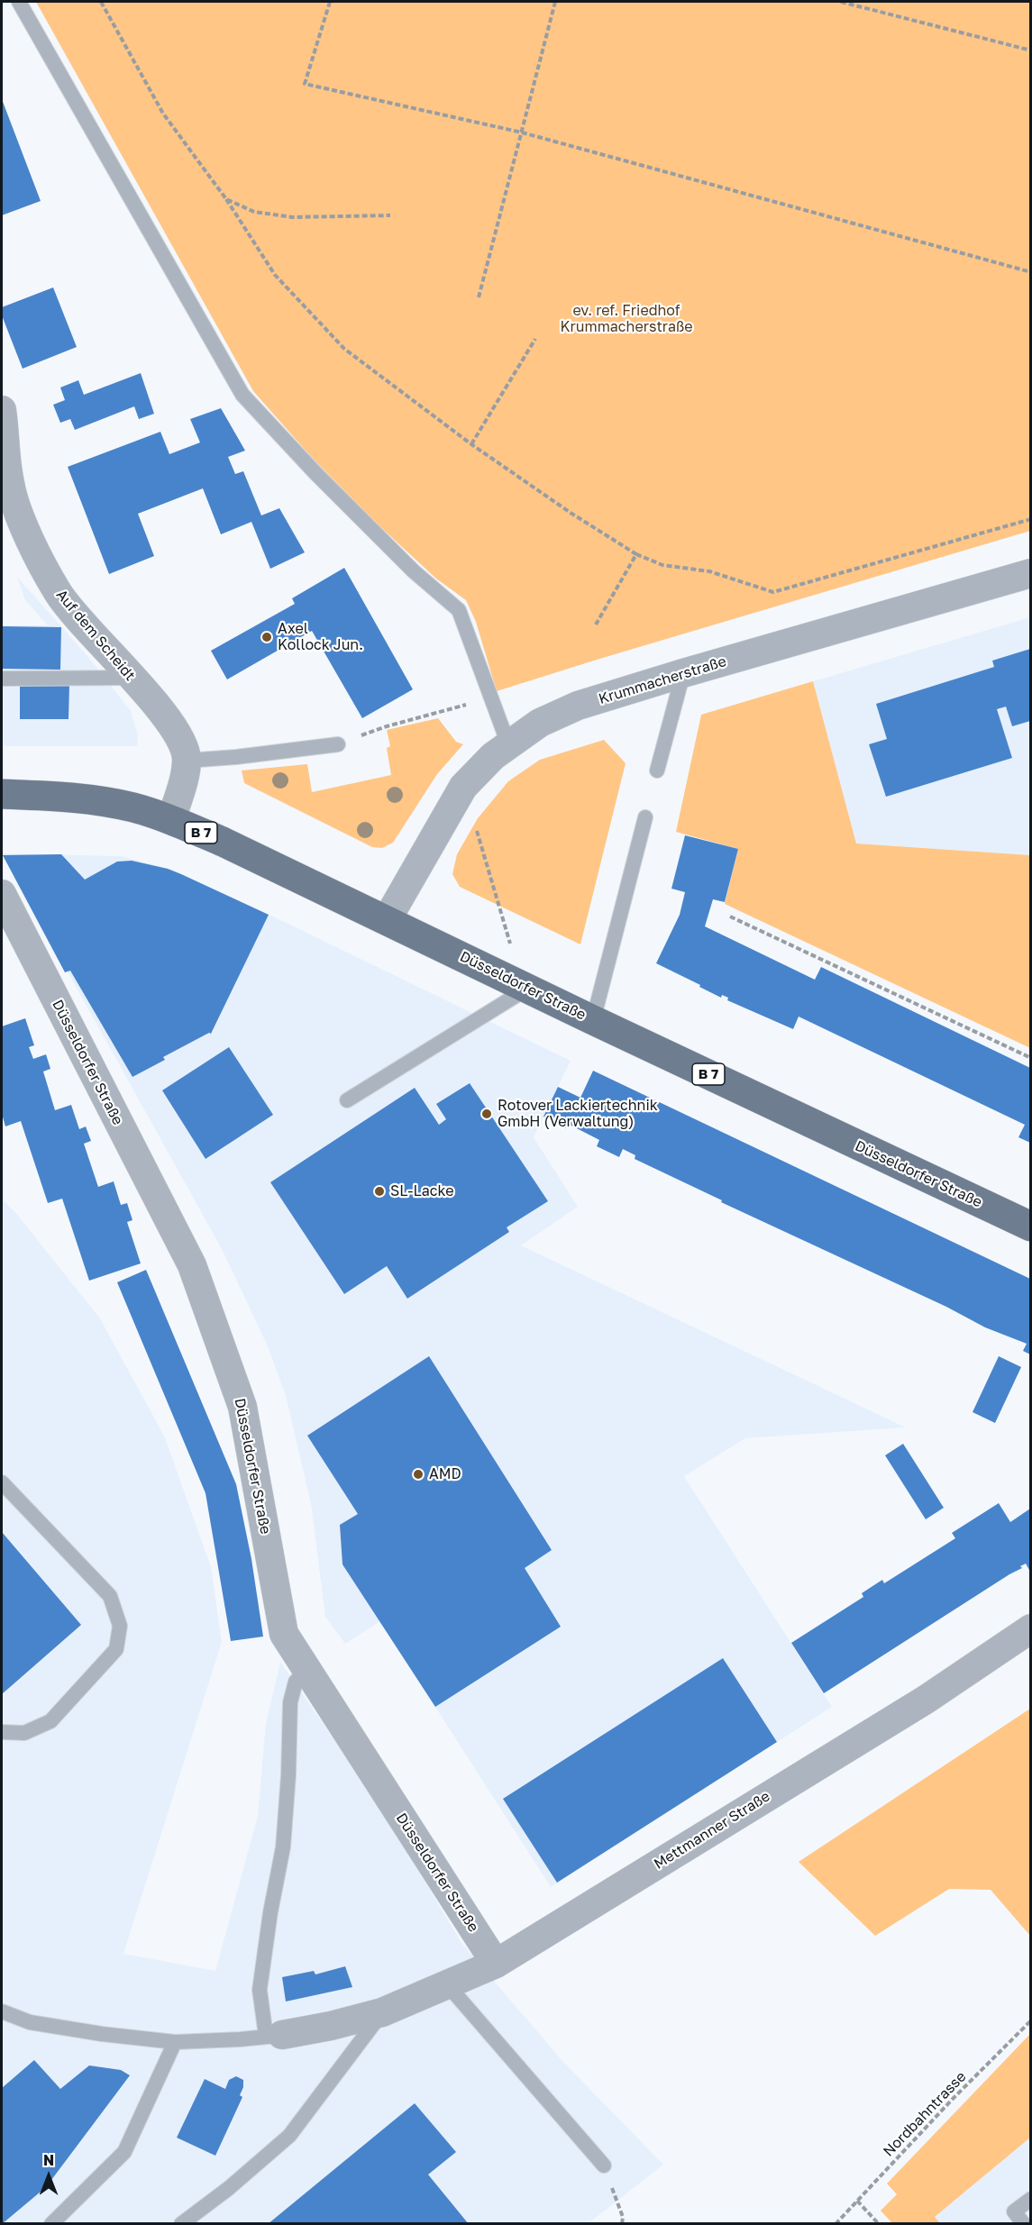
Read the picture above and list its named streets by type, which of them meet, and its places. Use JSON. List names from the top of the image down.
{
  "streets": {
    "main road": ["B 7", "Düsseldorfer Straße"],
    "street": ["Auf dem Scheidt", "Krummacherstraße", "Mettmanner Straße"],
    "path": ["Nordbahntrasse"]
  },
  "crossings": [
    ["Krummacherstraße", "Düsseldorfer Straße"],
    ["Düsseldorfer Straße", "Mettmanner Straße"]
  ],
  "parks": ["ev. ref. Friedhof Krummacherstraße"],
  "places": [
    "Axel Kollock Jun.",
    "Rotover Lackiertechnik GmbH (Verwaltung)",
    "SL-Lacke",
    "AMD"
  ],
  "north": "top"
}
